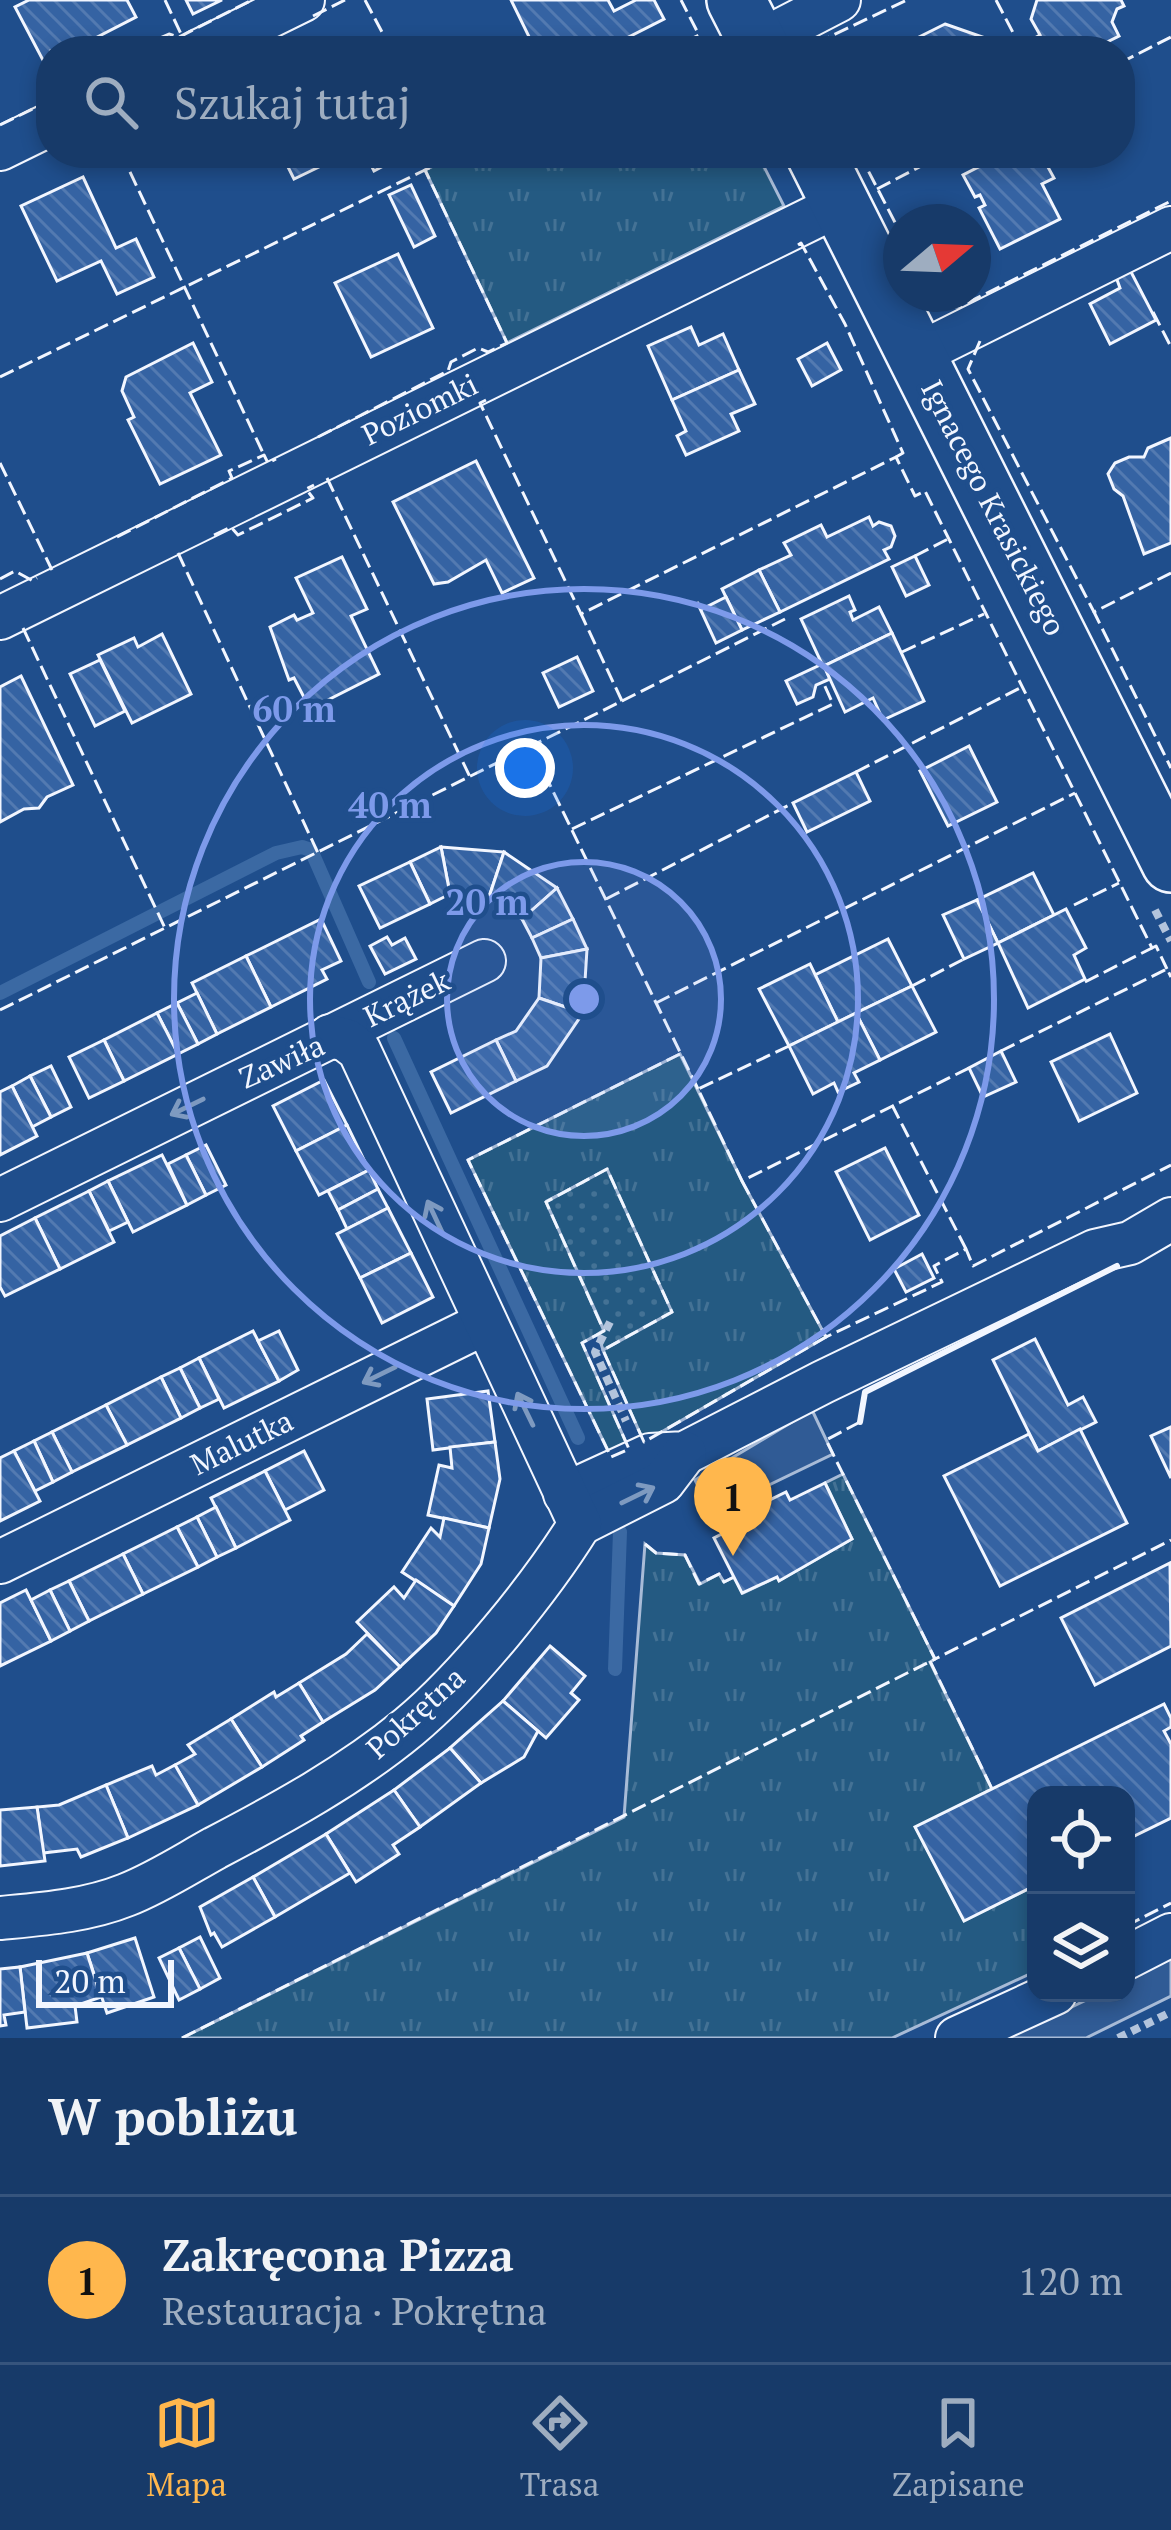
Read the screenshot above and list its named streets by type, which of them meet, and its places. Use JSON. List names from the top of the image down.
{
  "streets": {
    "street": [
      "Poziomki",
      "Ignacego Krasickiego",
      "Krążek",
      "Zawiła",
      "Malutka",
      "Pokrętna"
    ]
  },
  "crossings": [
    ["Poziomki", "Ignacego Krasickiego"],
    ["Krążek", "Zawiła"],
    ["Zawiła", "Malutka"]
  ],
  "one_way": ["Malutka"],
  "scale_bar": "20 m",
  "north": "right",
  "page": {
    "search": "Szukaj tutaj",
    "pins": "1",
    "scale": "20 m",
    "heading": "W pobliżu",
    "list": [
      {
        "mark": "1",
        "name": "Zakręcona Pizza",
        "note": "Restauracja · Pokrętna",
        "value": "120 m"
      }
    ],
    "nav": ["Mapa", "Trasa", "Zapisane"]
  },
  "rings": ["60 m", "40 m", "20 m"]
}
